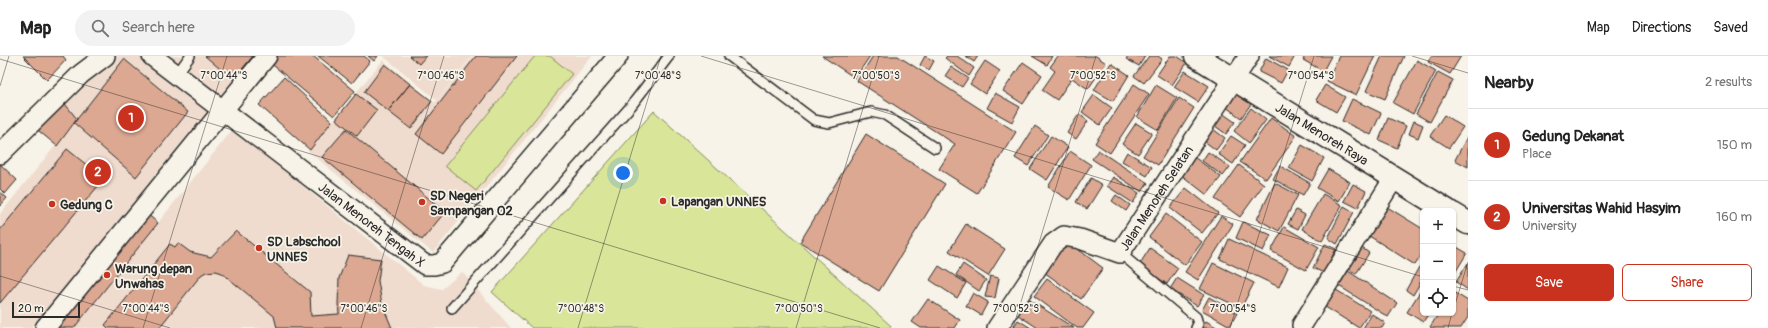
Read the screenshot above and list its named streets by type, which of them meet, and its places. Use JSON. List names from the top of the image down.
{
  "streets": {
    "main road": ["Jalan Menoreh Raya"],
    "street": ["Jalan Menoreh Selatan", "Jalan Menoreh Tengah X"]
  },
  "crossings": [
    ["Jalan Menoreh Raya", "Jalan Menoreh Selatan"]
  ],
  "places": [
    "Lapangan UNNES",
    "SD Negeri Sampangan 02",
    "Gedung C",
    "SD Labschool UNNES",
    "Warung depan Unwahas"
  ],
  "scale_bar": "20 m",
  "page": {
    "header": "Map",
    "search": "Search here",
    "nav": ["Map", "Directions", "Saved"],
    "heading": ["Nearby", "2 results"],
    "pins": ["1", "2"],
    "list": [
      {
        "mark": "1",
        "name": "Gedung Dekanat",
        "note": "Place",
        "value": "150 m"
      },
      {
        "mark": "2",
        "name": "Universitas Wahid Hasyim",
        "note": "University",
        "value": "160 m"
      }
    ],
    "map_buttons": ["+", "−"],
    "buttons": ["Save", "Share"],
    "scale": "20 m"
  },
  "coordinates": [
    "7°00'44\"S",
    "7°00'46\"S",
    "7°00'48\"S",
    "7°00'50\"S",
    "7°00'52\"S",
    "7°00'54\"S"
  ]
}
